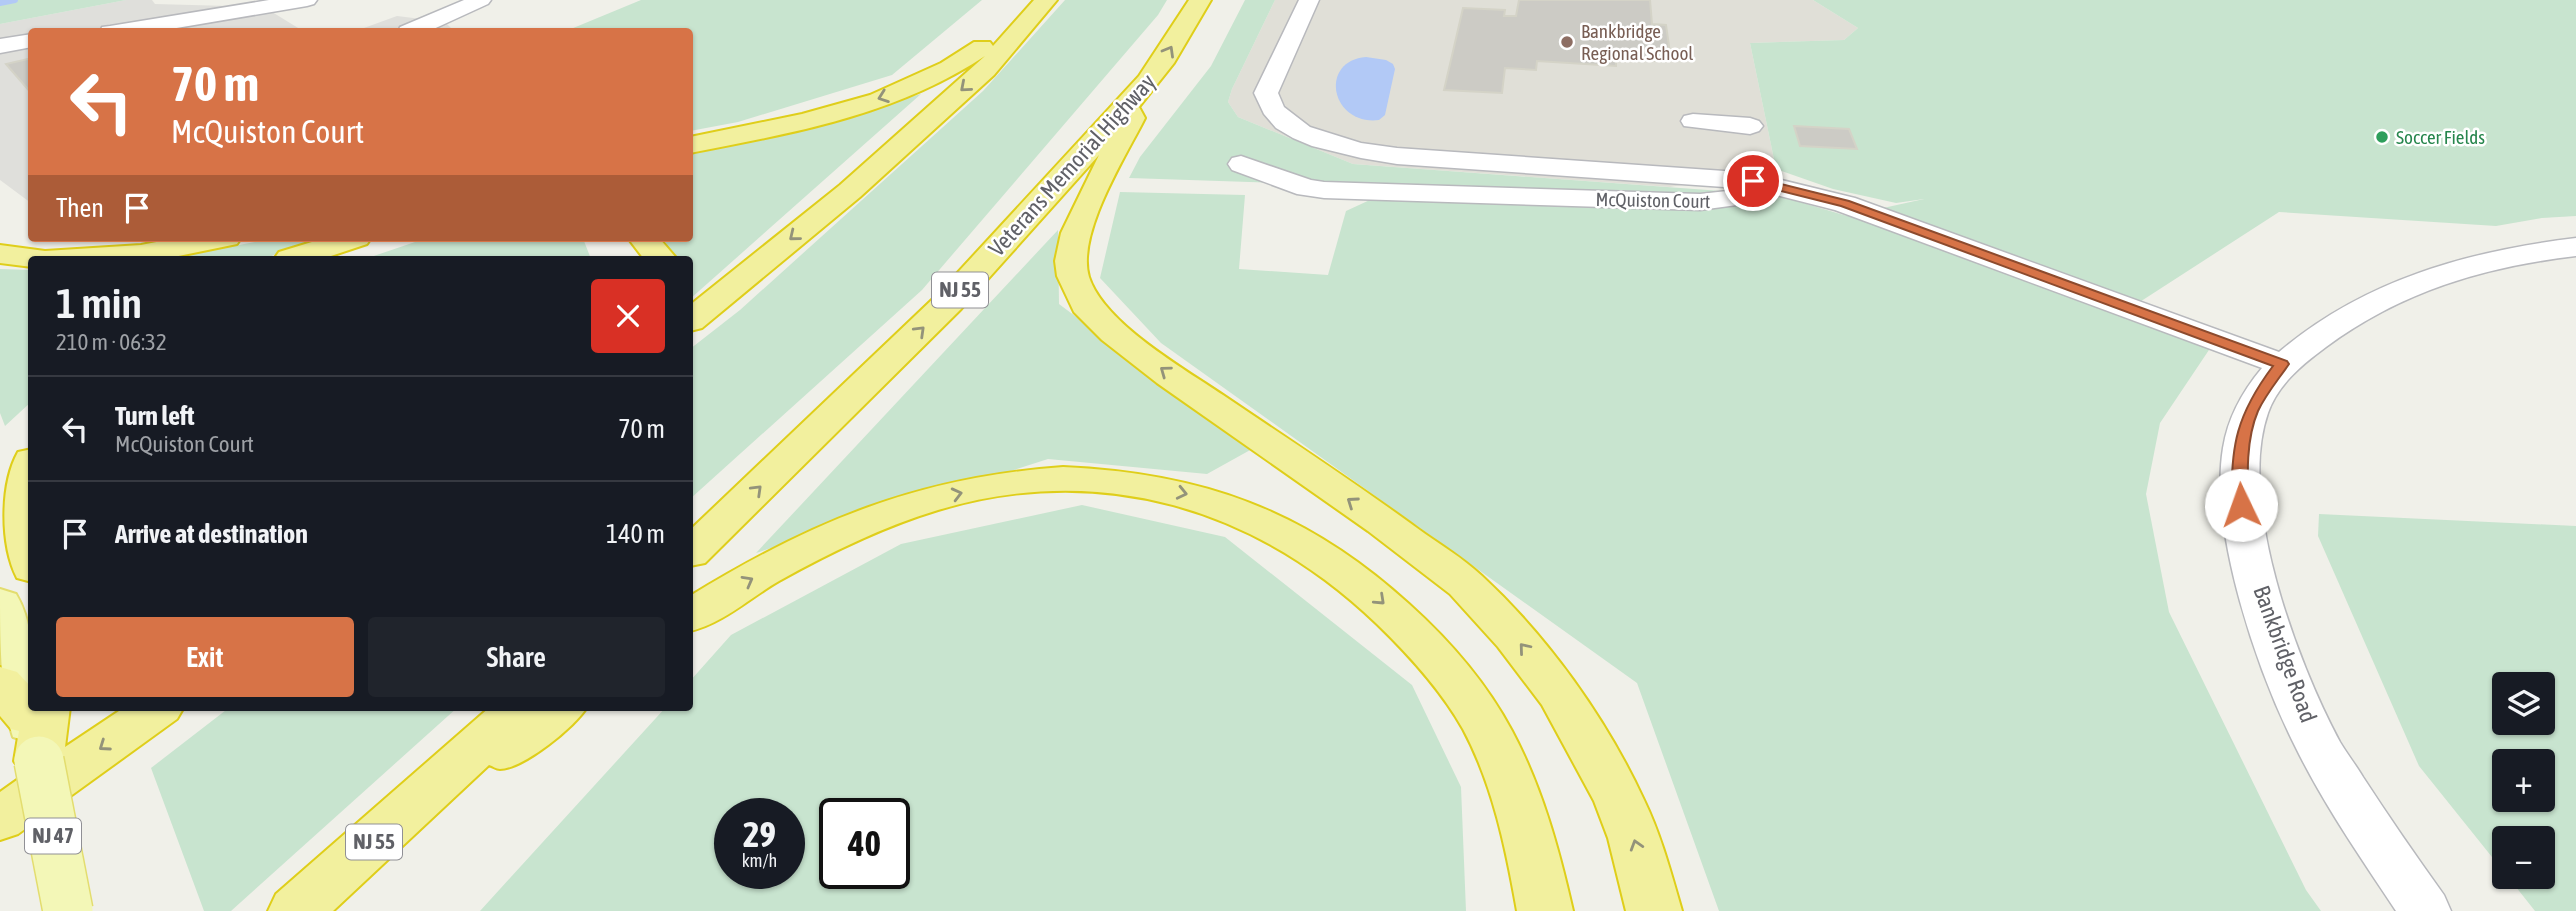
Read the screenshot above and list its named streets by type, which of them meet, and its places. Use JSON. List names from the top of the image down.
{
  "streets": {
    "highway": ["Veterans Memorial Highway", "NJ 55"],
    "main road": ["NJ 47"],
    "street": ["McQuiston Court", "Bankbridge Road"]
  },
  "places": ["Bankbridge Regional School", "Soccer Fields"],
  "page": {
    "turn": ["70 m", "McQuiston Court"],
    "then": "Then",
    "heading": ["1 min", "210 m · 06:32"],
    "list": [
      {
        "name": "Turn left",
        "note": "McQuiston Court",
        "value": "70 m"
      },
      {
        "name": "Arrive at destination",
        "value": "140 m"
      }
    ],
    "buttons": ["Exit", "Share"],
    "map_buttons": ["+", "−"],
    "speed": "29 km/h",
    "limit": "40"
  }
}
